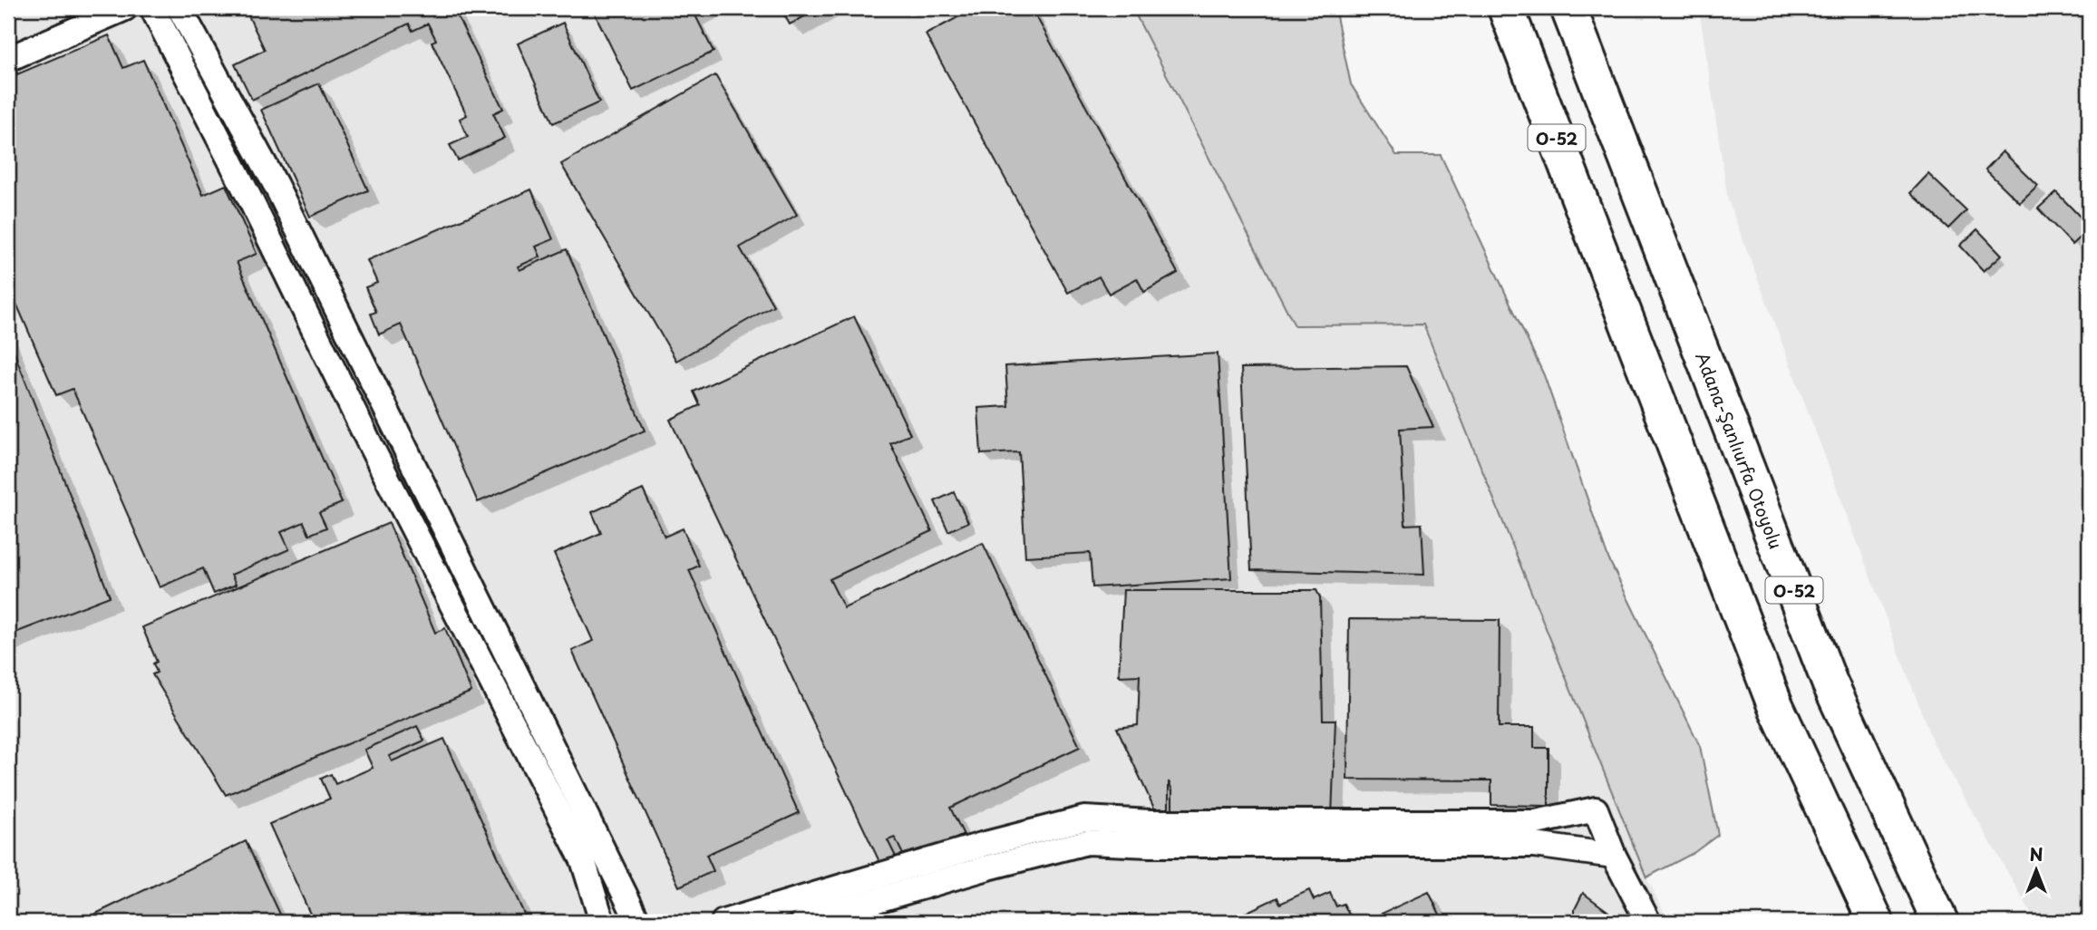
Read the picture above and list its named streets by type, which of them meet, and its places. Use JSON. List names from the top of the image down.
{
  "streets": {
    "highway": ["O-52", "Adana-Şanlıurfa Otoyolu"]
  },
  "north": "top"
}
